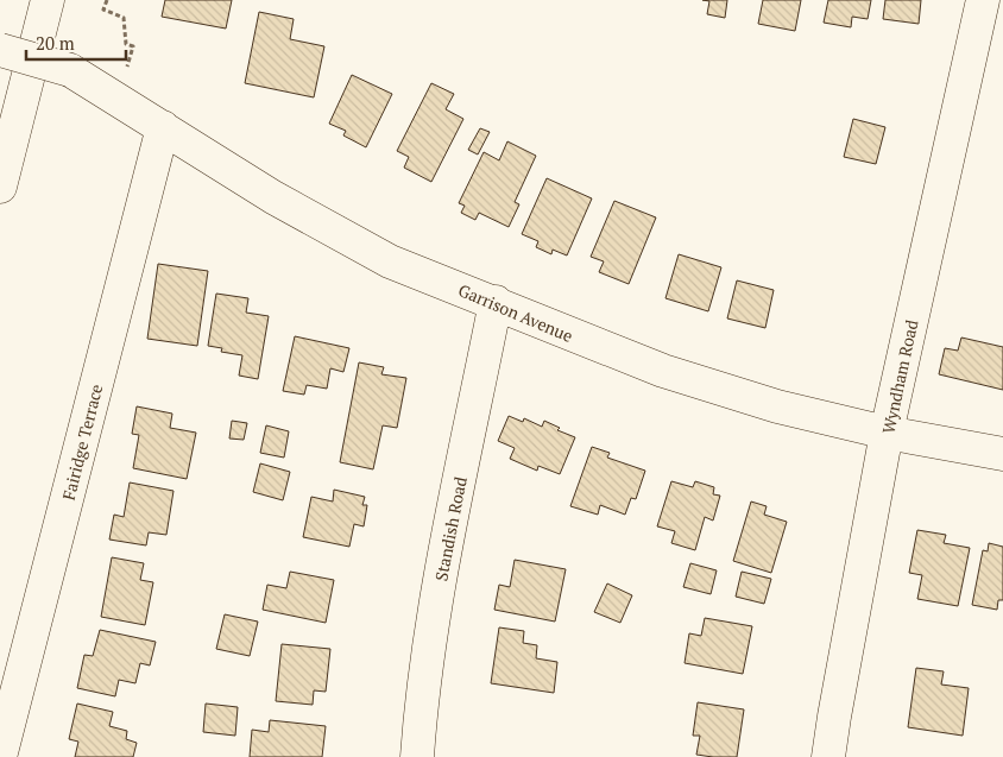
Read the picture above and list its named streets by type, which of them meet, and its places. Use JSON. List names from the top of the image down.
{
  "streets": {
    "main road": [
      "Garrison Avenue",
      "Wyndham Road",
      "Fairidge Terrace",
      "Standish Road"
    ]
  },
  "crossings": [
    ["Garrison Avenue", "Wyndham Road"],
    ["Garrison Avenue", "Fairidge Terrace"],
    ["Garrison Avenue", "Standish Road"]
  ],
  "scale_bar": "20 m"
}
